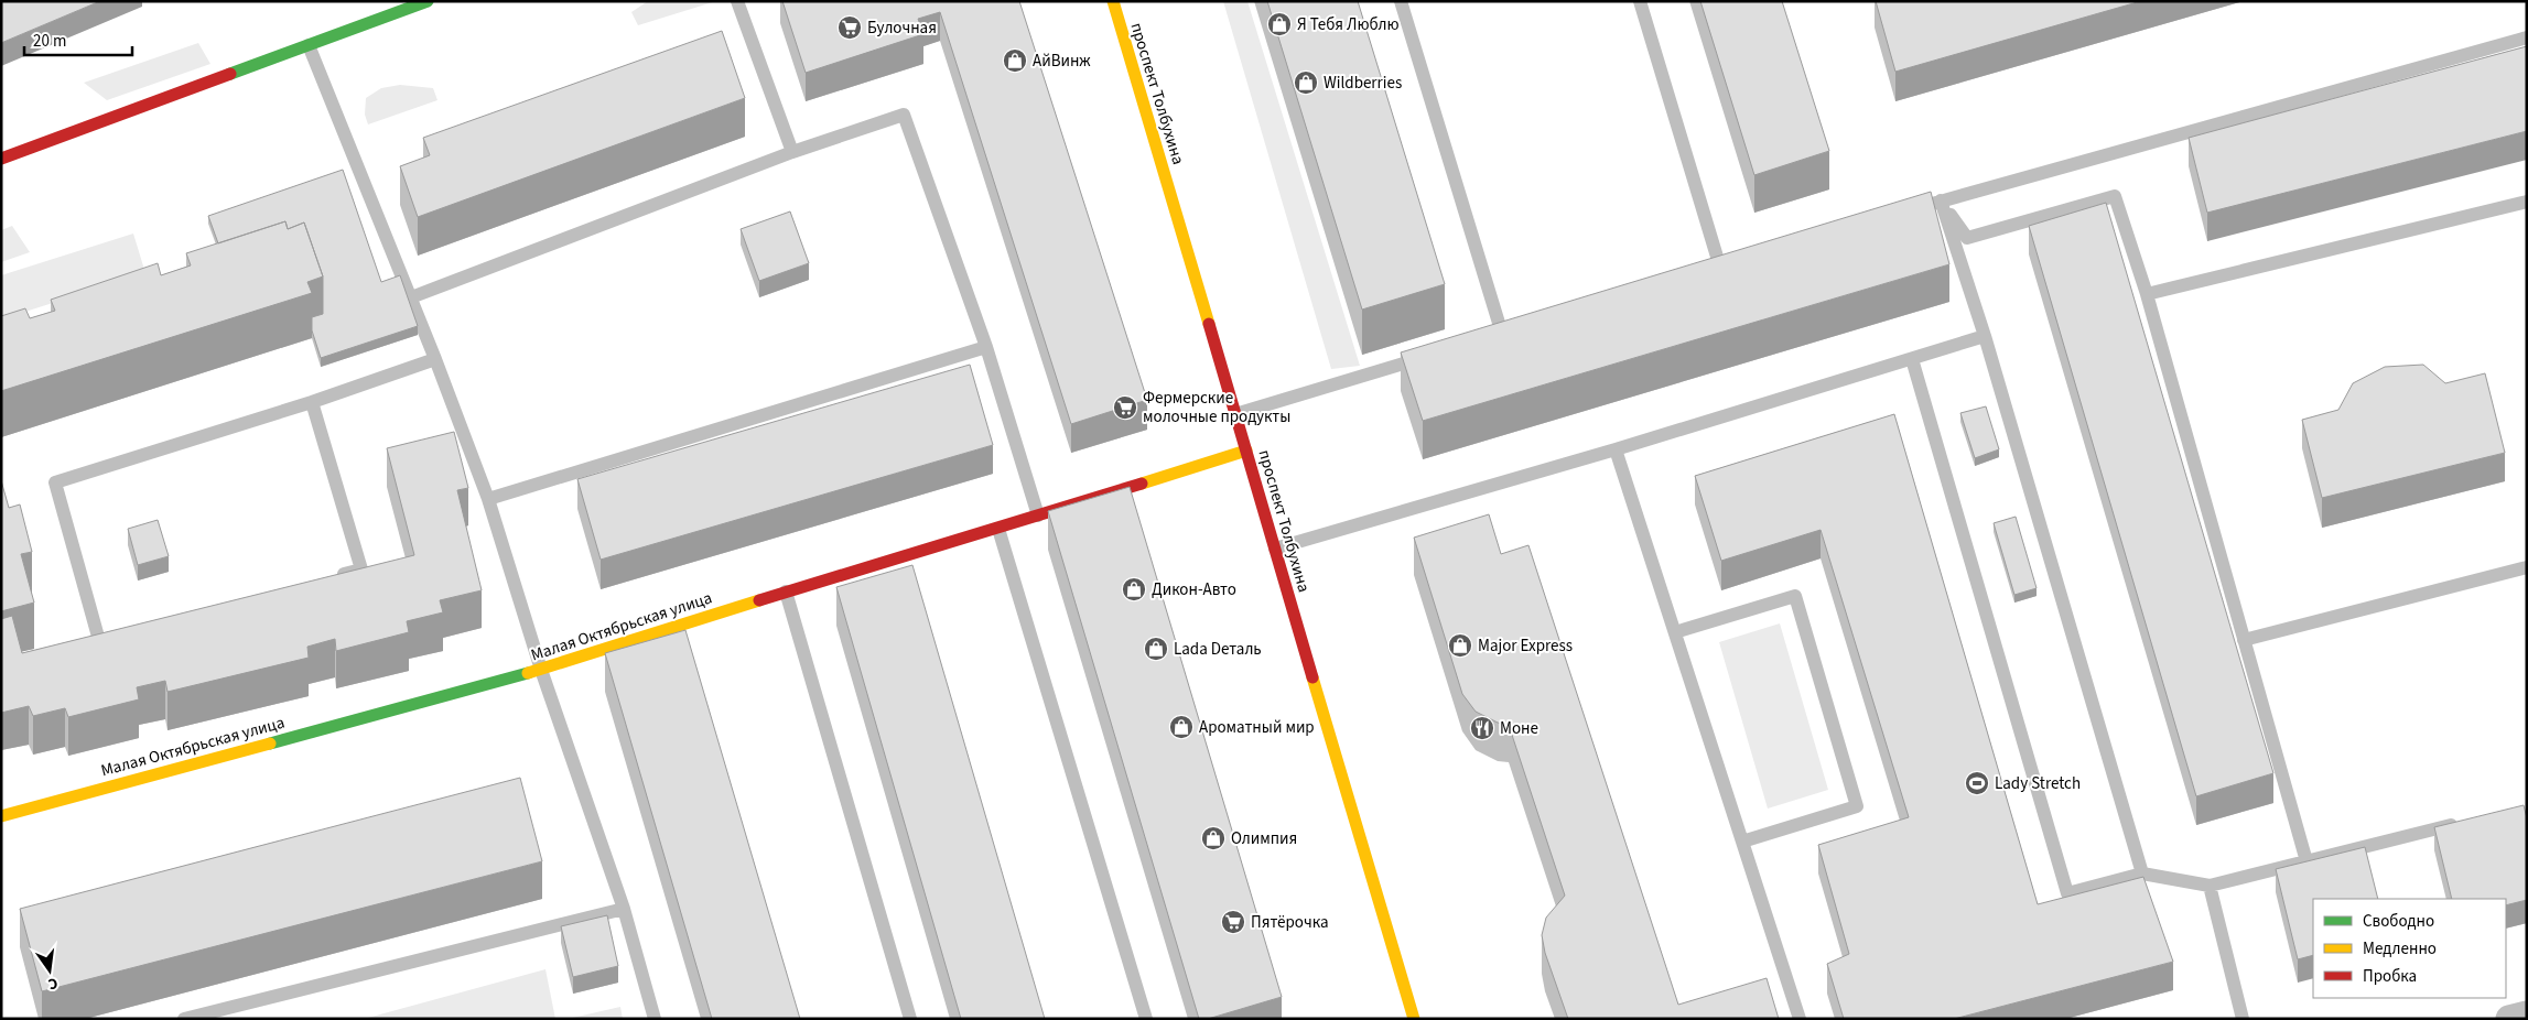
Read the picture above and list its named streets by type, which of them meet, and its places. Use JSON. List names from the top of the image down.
{
  "streets": {
    "main road": ["проспект Толбухина", "Малая Октябрьская улица"]
  },
  "crossings": [
    ["проспект Толбухина", "Малая Октябрьская улица"]
  ],
  "places": {
    "shop": [
      "Я Тебя Люблю",
      "АйВинж",
      "Wildberries",
      "Дикон-Авто",
      "Major Express",
      "Lada Dеталь",
      "Ароматный мир",
      "Олимпия"
    ],
    "supermarket": ["Булочная", "Фермерские молочные продукты", "Пятёрочка"],
    "restaurant": ["Моне"],
    "sports": ["Lady Stretch"]
  },
  "legend": ["Свободно", "Медленно", "Пробка"],
  "scale_bar": "20 m",
  "north": "bottom"
}
